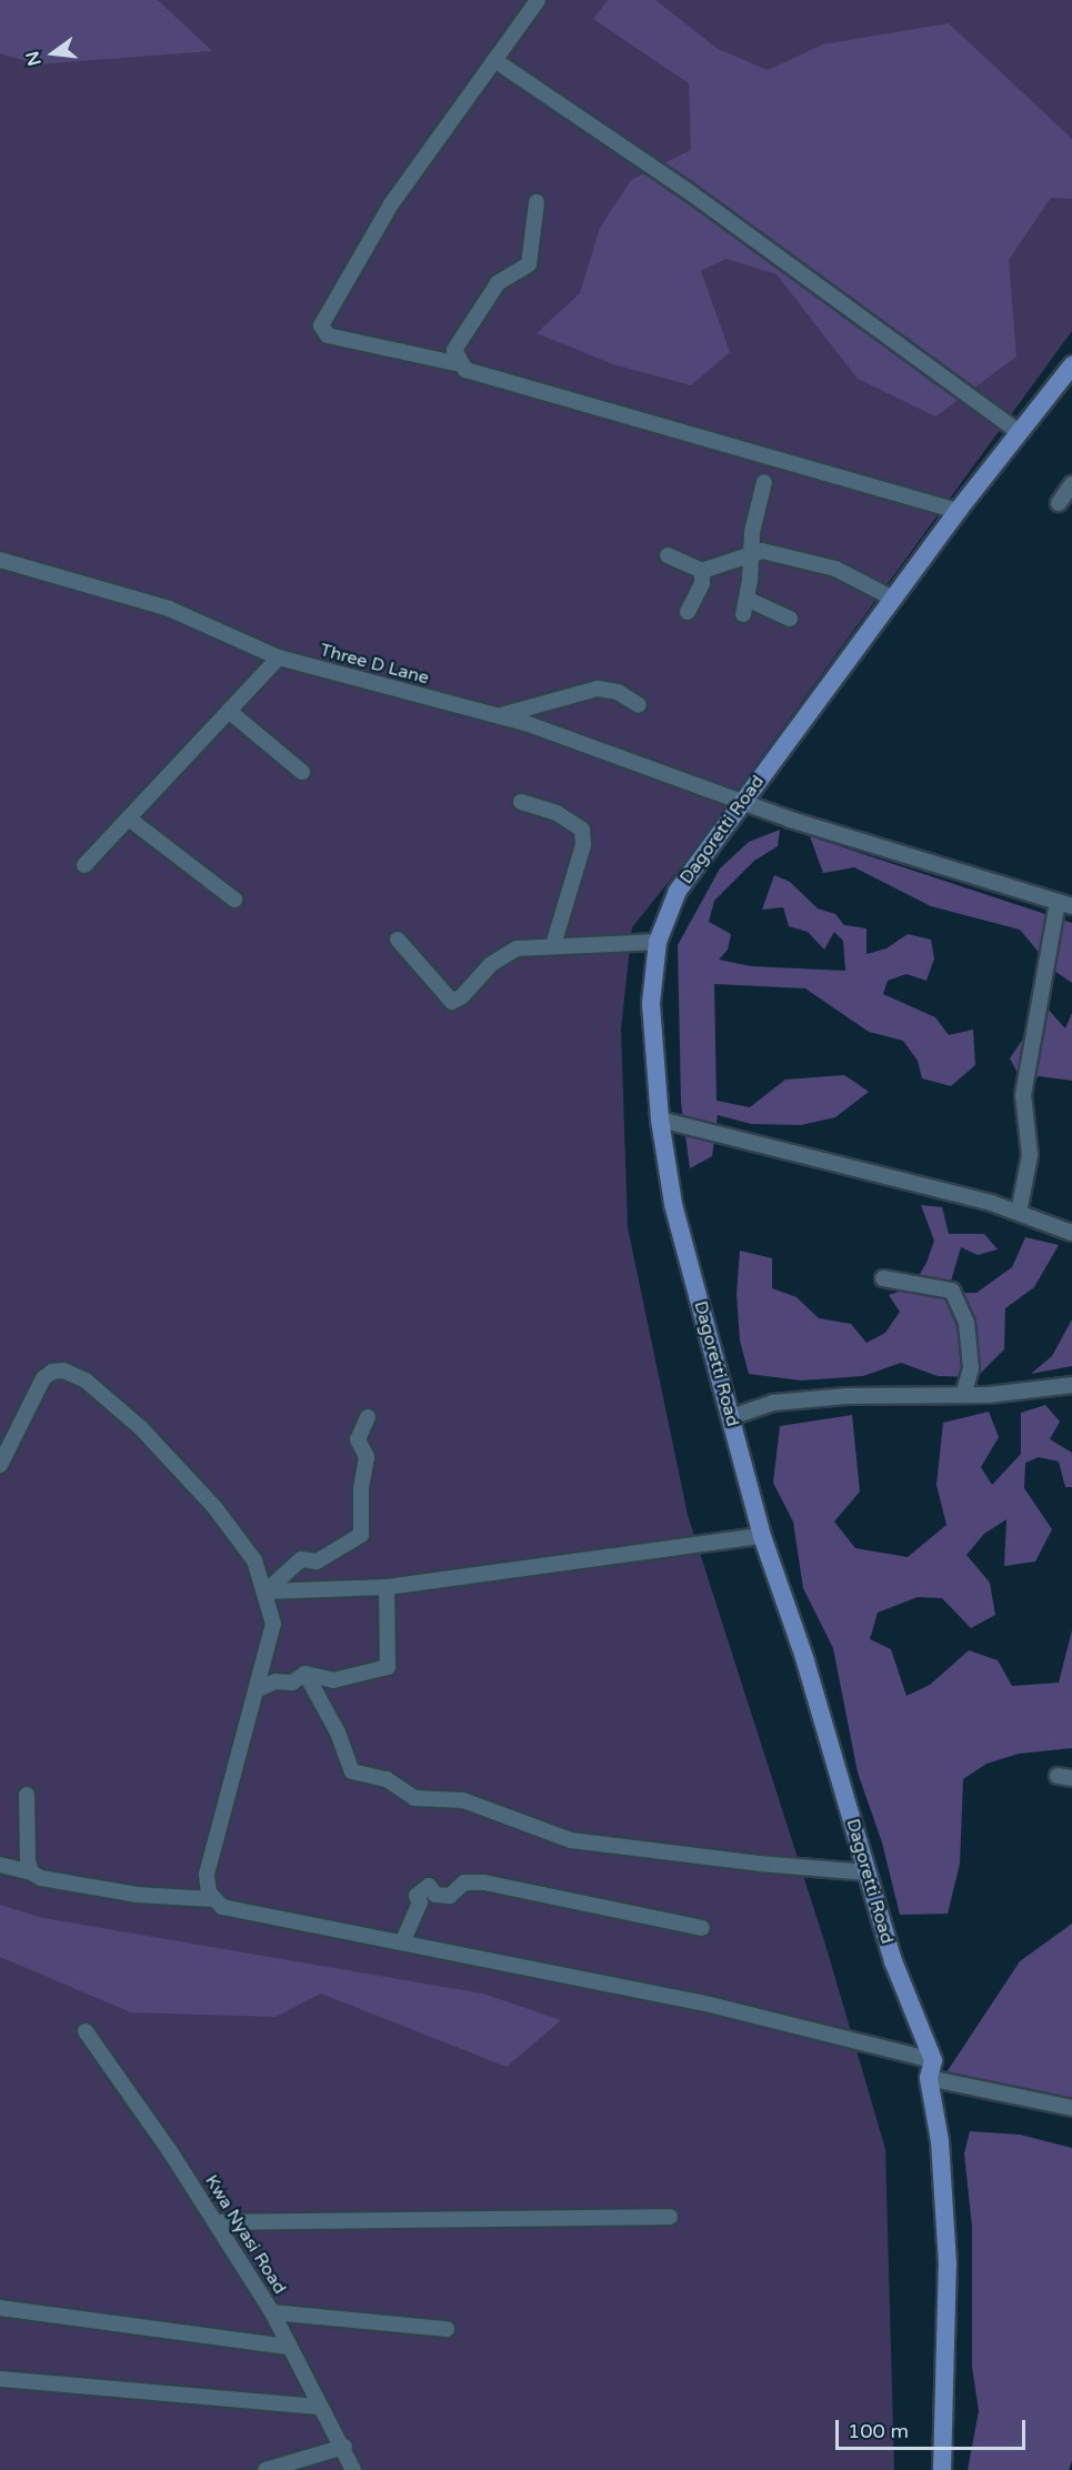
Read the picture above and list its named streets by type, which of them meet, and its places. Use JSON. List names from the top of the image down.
{
  "streets": {
    "main road": ["Dagoretti Road"],
    "street": ["Three D Lane", "Kwa Nyasi Road"]
  },
  "crossings": [
    ["Three D Lane", "Dagoretti Road"]
  ],
  "scale_bar": "100 m",
  "north": "left"
}
